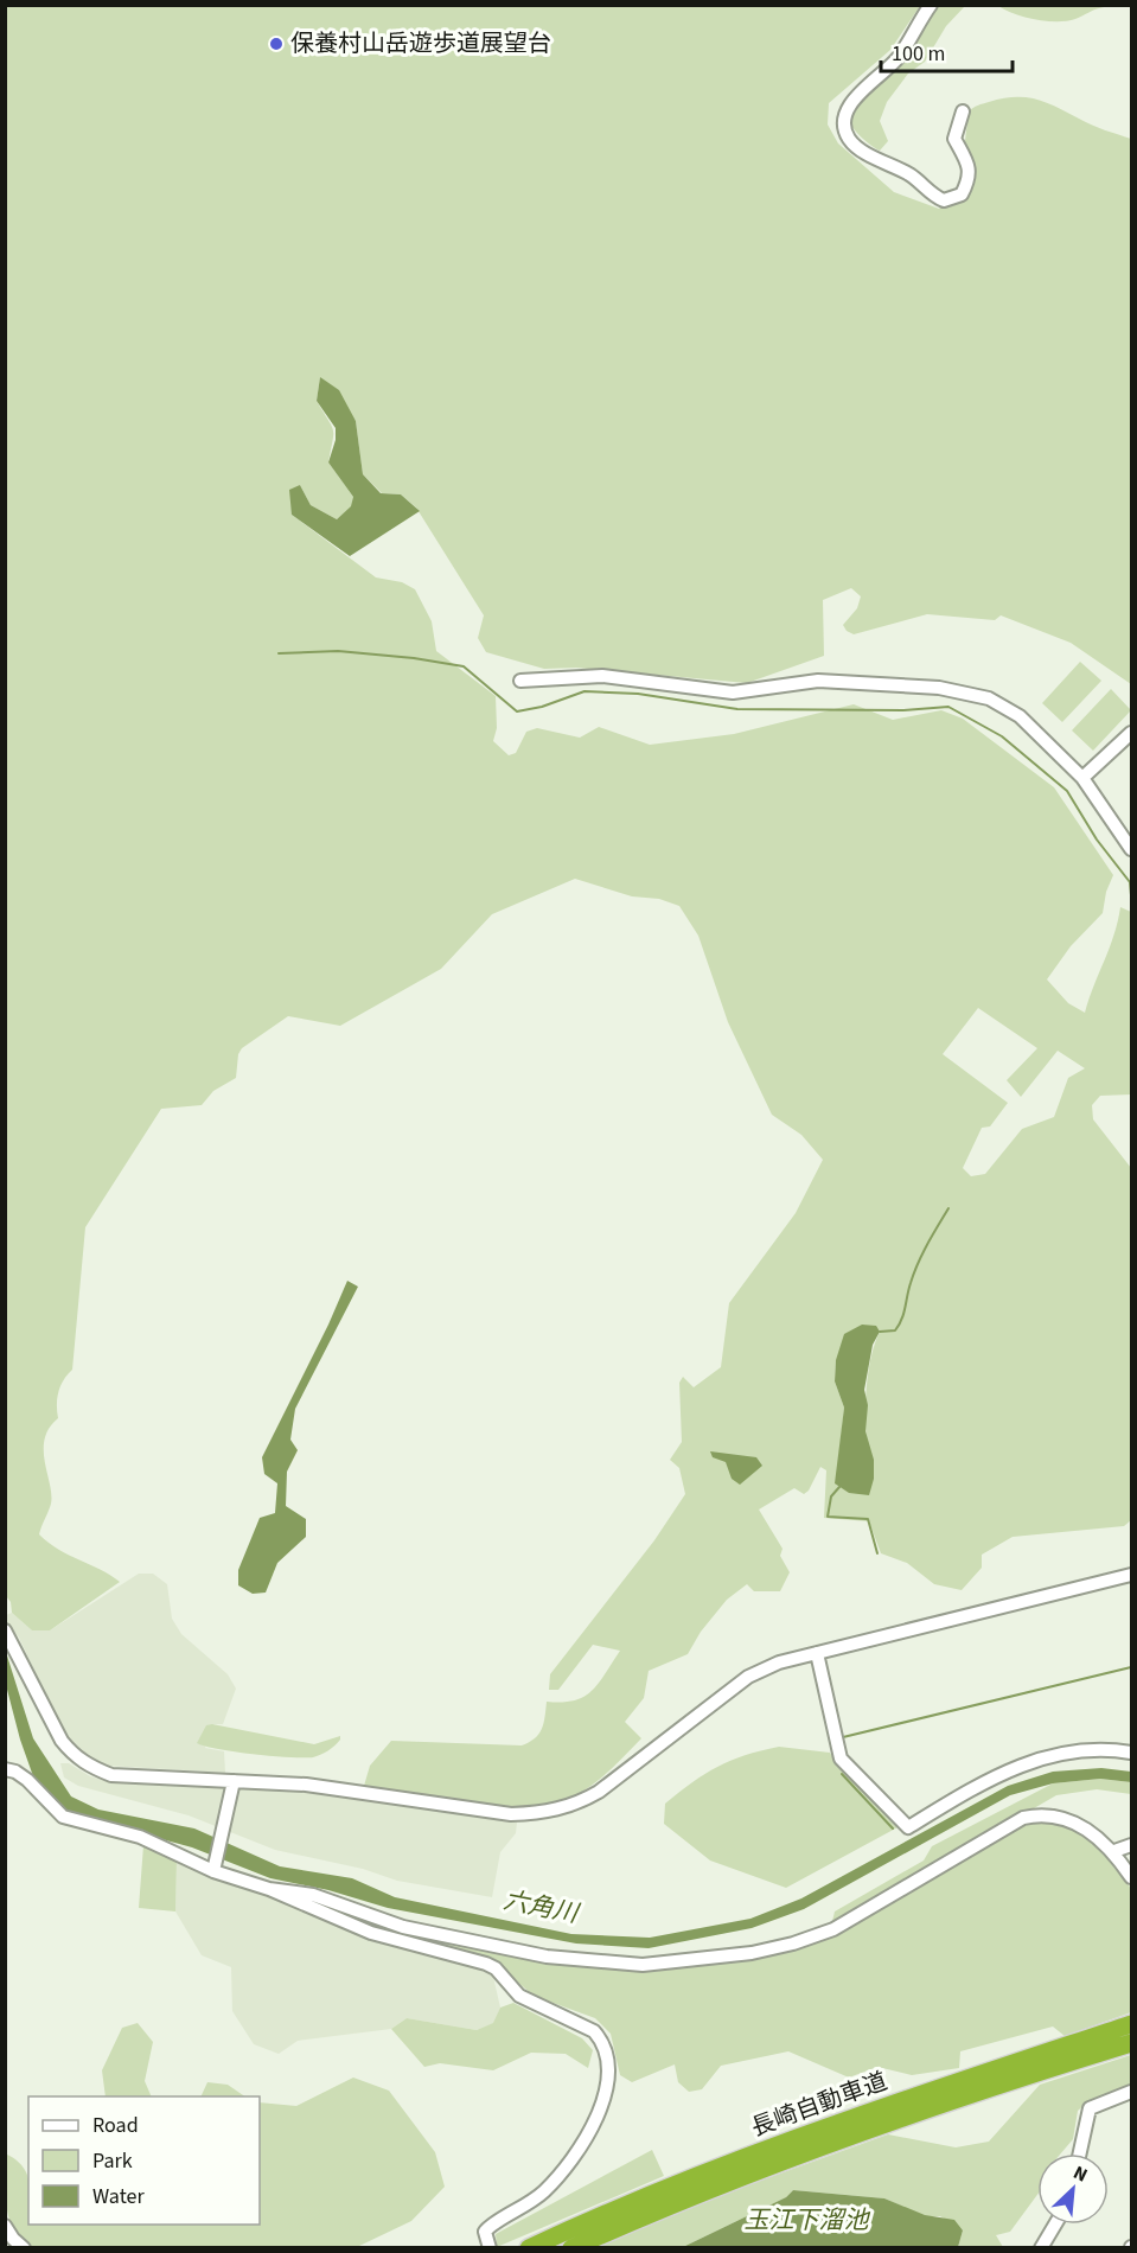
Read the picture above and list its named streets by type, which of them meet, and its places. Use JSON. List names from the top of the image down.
{
  "streets": {
    "highway": ["長崎自動車道"]
  },
  "water": ["六角川", "玉江下溜池"],
  "places": ["保養村山岳遊歩道展望台"],
  "legend": ["Road", "Park", "Water"],
  "scale_bar": "100 m",
  "north": "top right"
}
